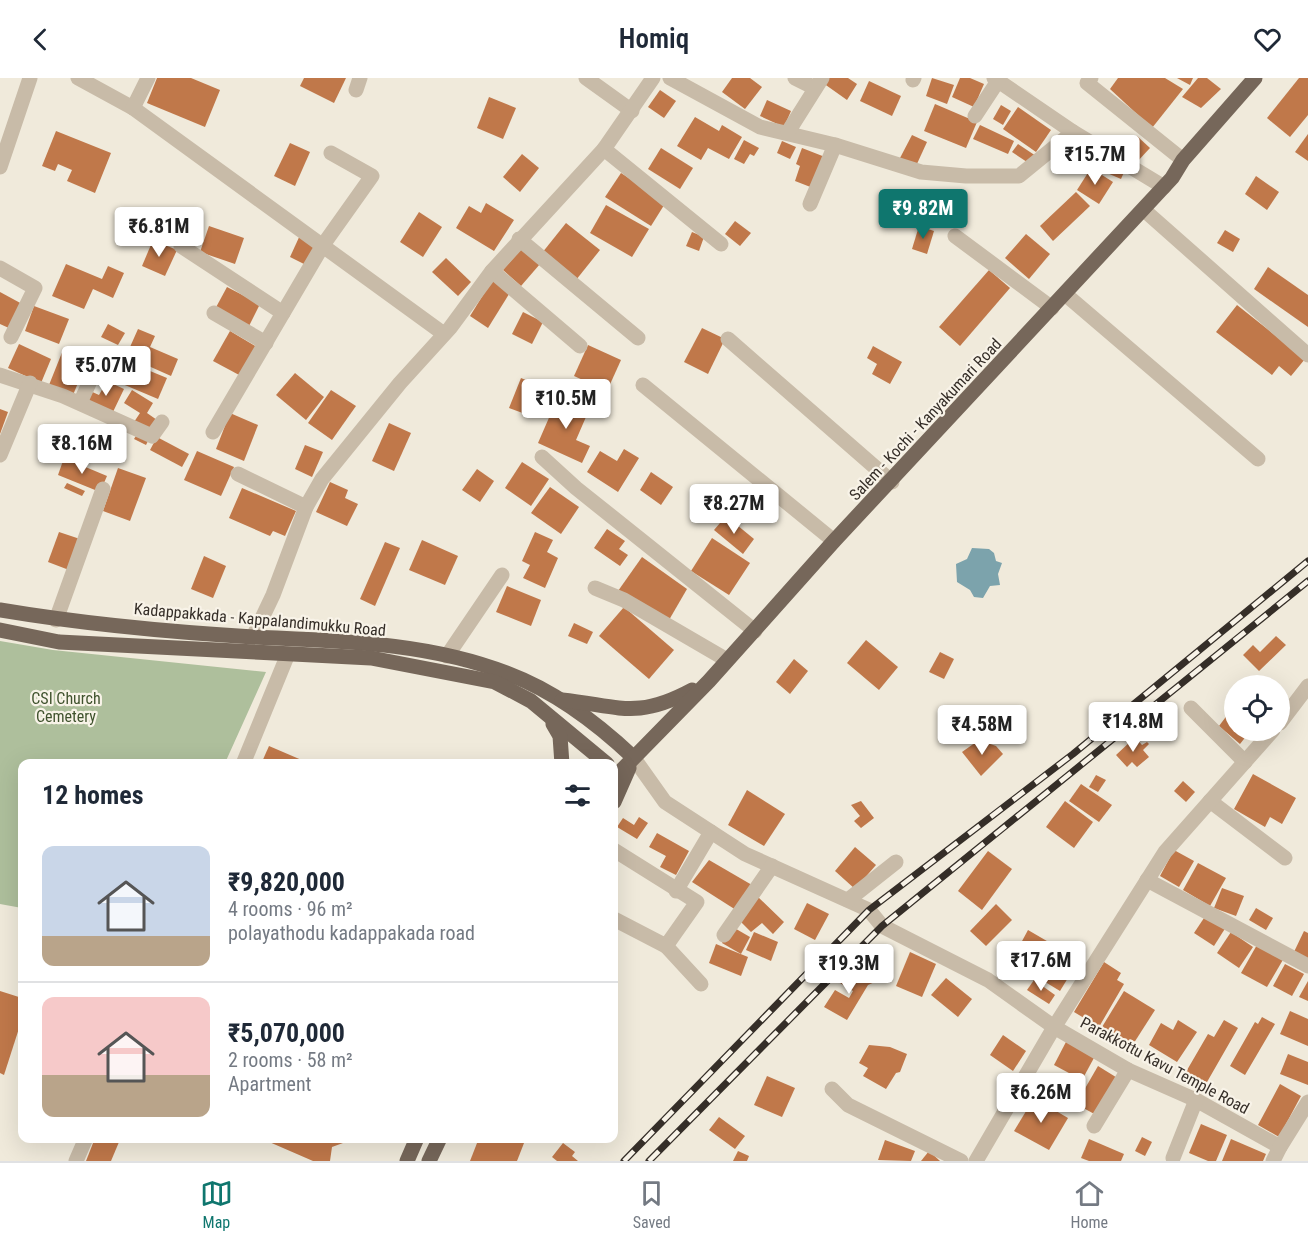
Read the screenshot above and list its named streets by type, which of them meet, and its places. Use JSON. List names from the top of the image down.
{
  "streets": {
    "main road": ["Salem - Kochi - Kanyakumari Road", "Kadappakkada - Kappalandimukku Road"],
    "street": ["Parakkottu Kavu Temple Road"]
  },
  "crossings": [
    ["Salem - Kochi - Kanyakumari Road", "Kadappakkada - Kappalandimukku Road"],
    ["Salem - Kochi - Kanyakumari Road", "Parakkottu Kavu Temple Road"],
    ["Kadappakkada - Kappalandimukku Road", "Parakkottu Kavu Temple Road"]
  ],
  "parks": ["CSI Church Cemetery"],
  "page": {
    "header": "Homiq",
    "price": [
      "₹15.7M",
      "₹9.82M",
      "₹6.81M",
      "₹5.07M",
      "₹10.5M",
      "₹8.16M",
      "₹8.27M",
      "₹14.8M",
      "₹4.58M",
      "₹17.6M",
      "₹19.3M",
      "₹6.26M"
    ],
    "heading": "12 homes",
    "list": [
      {
        "name": "₹9,820,000",
        "note": "4 rooms · 96 m² · polayathodu kadappakada road"
      },
      {
        "name": "₹5,070,000",
        "note": "2 rooms · 58 m² · Apartment"
      }
    ],
    "tabs": ["Map", "Saved", "Home"]
  }
}
